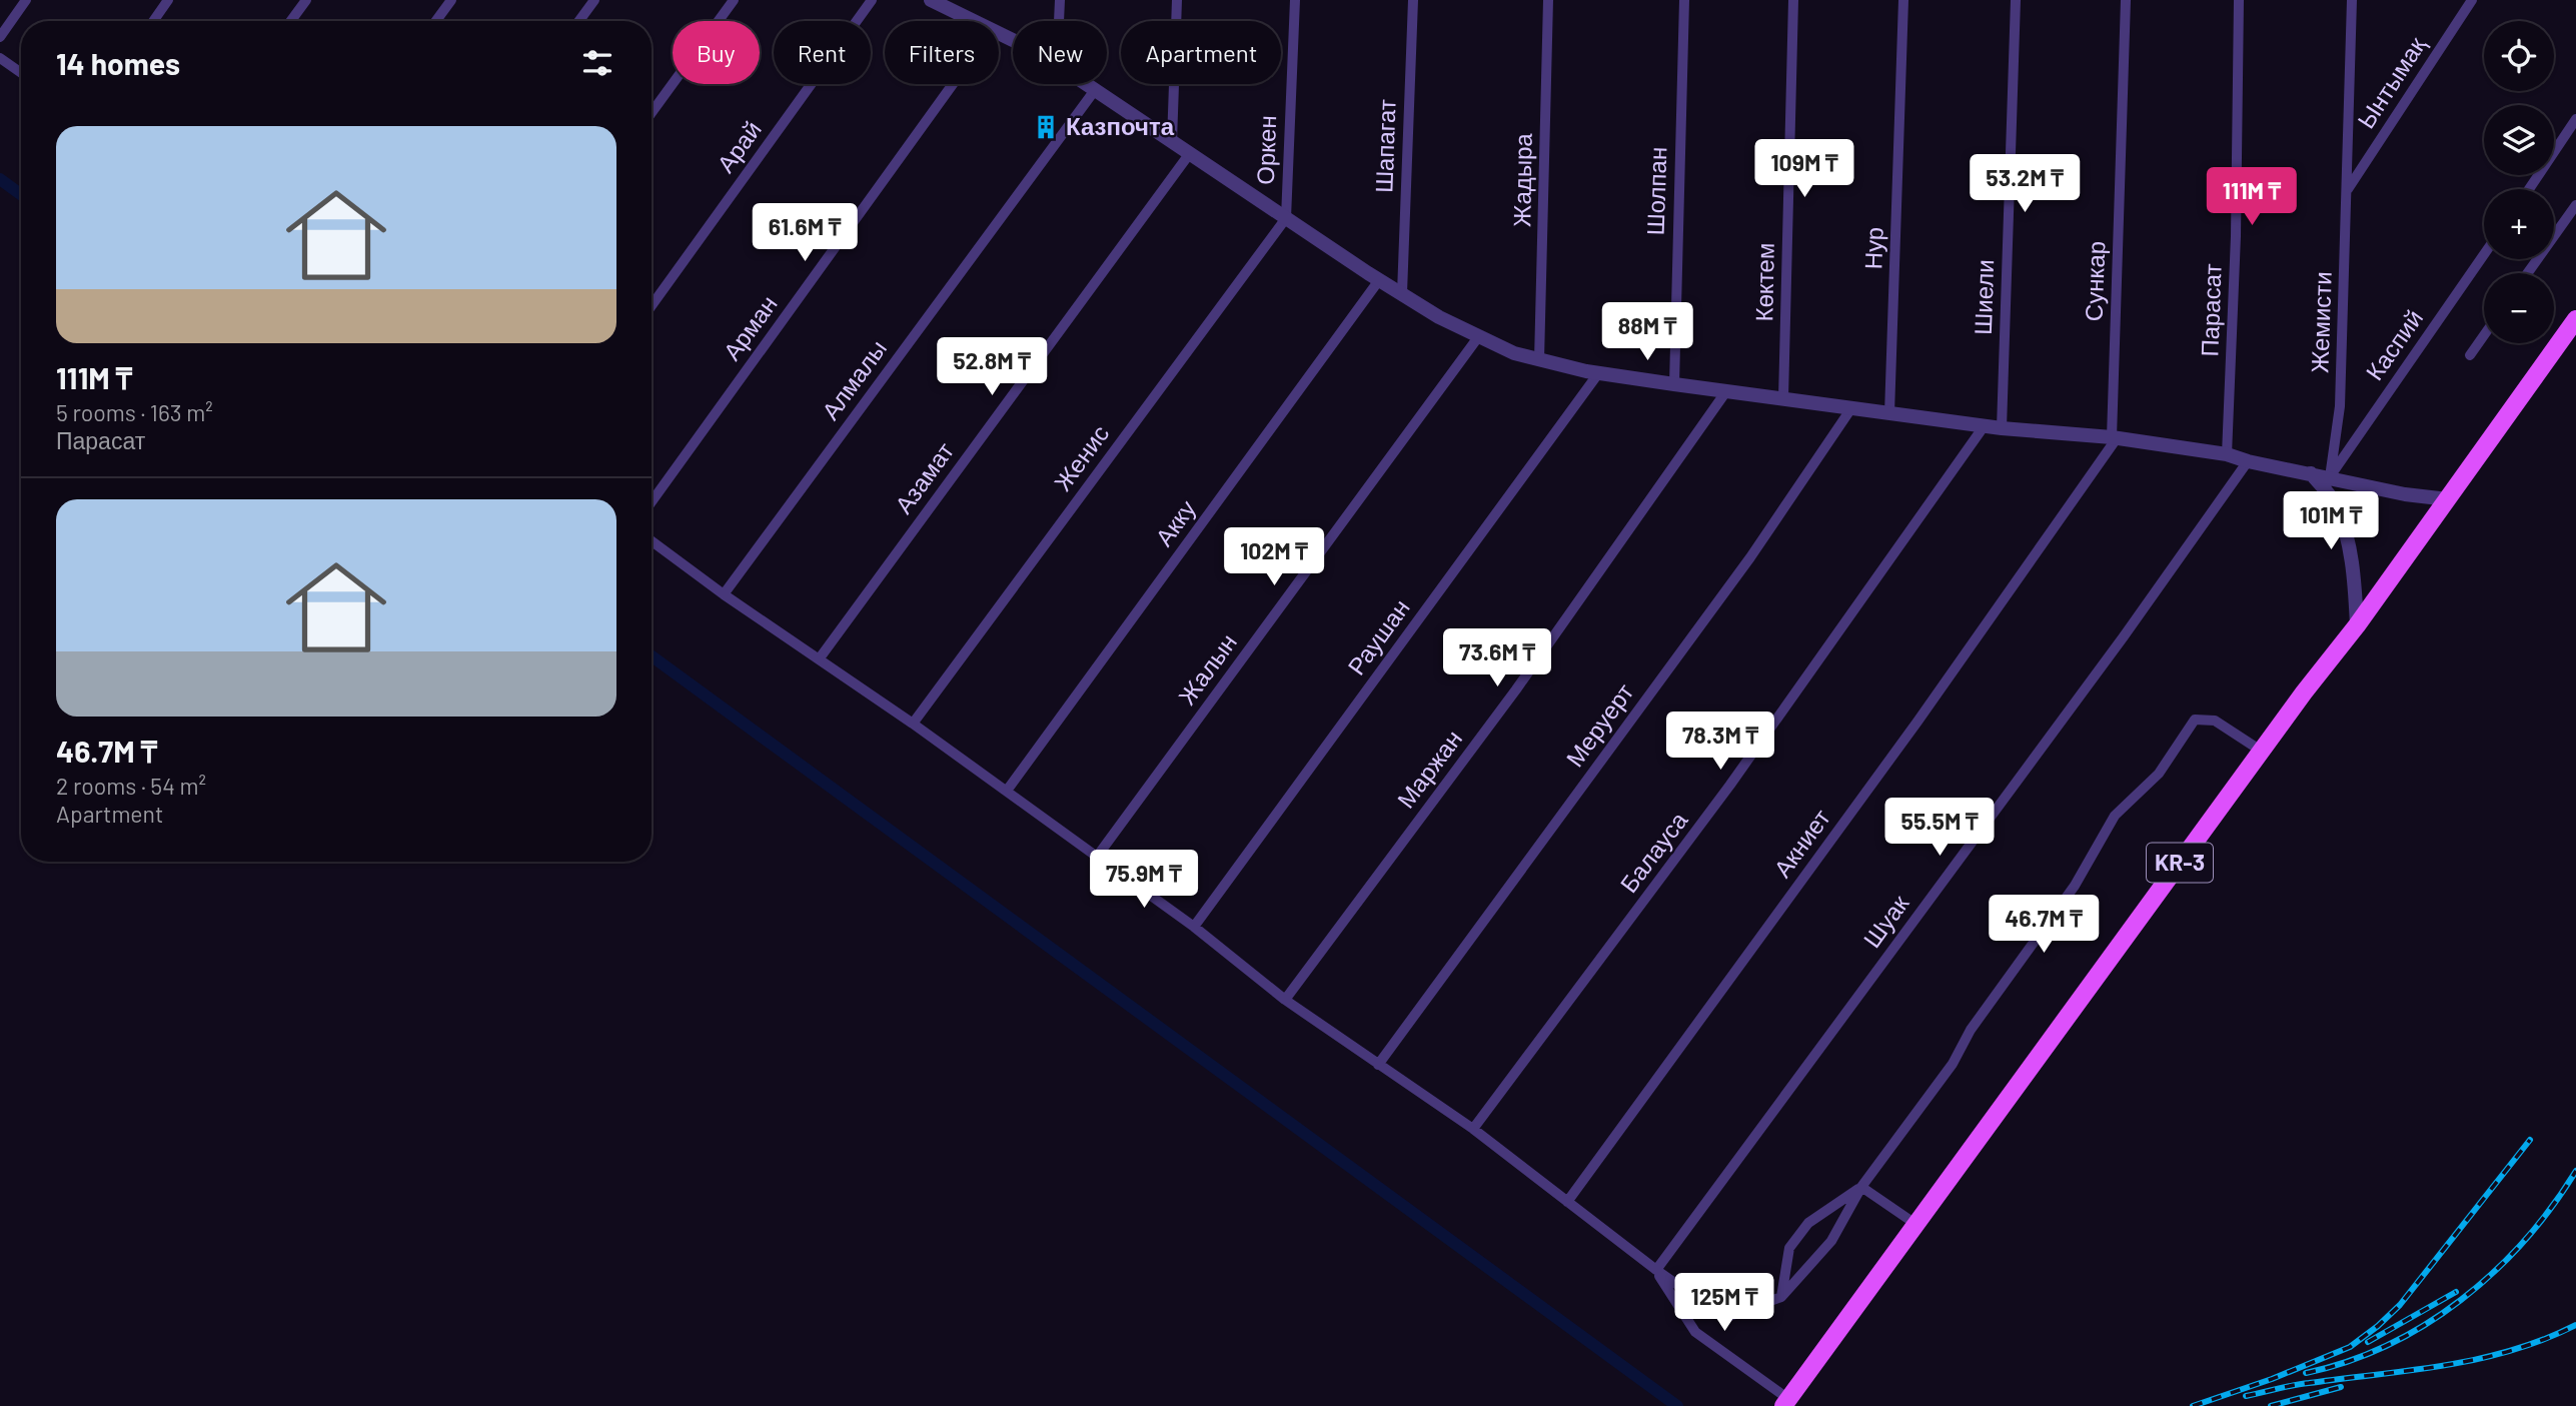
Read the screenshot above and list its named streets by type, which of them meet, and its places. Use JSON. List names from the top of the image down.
{
  "streets": {
    "main road": ["KR-3"],
    "street": [
      "Ынтымақ",
      "Шапагат",
      "Арай",
      "Оркен",
      "Жадыра",
      "Шолпан",
      "Нур",
      "Сункар",
      "Көктем",
      "Шиели",
      "Парасат",
      "Жемисти",
      "Арман",
      "Каспий",
      "Алмалы",
      "Женис",
      "Азамат",
      "Акку",
      "Раушан",
      "Жалын",
      "Меруерт",
      "Маржан",
      "Акниет",
      "Балауса",
      "Шуак"
    ]
  },
  "crossings": [
    ["Ынтымақ", "Жемисти"],
    ["Оркен", "Женис"],
    ["Сункар", "Акниет"],
    ["Жемисти", "Каспий"]
  ],
  "places": {
    "building": ["Казпочта"]
  },
  "page": {
    "map_buttons": ["+", "−"],
    "chip": [
      "Buy",
      "Rent",
      "Filters",
      "New",
      "Apartment"
    ],
    "heading": "14 homes",
    "list": [
      {
        "name": "111M ₸",
        "note": "5 rooms · 163 m² · Парасат"
      },
      {
        "name": "46.7M ₸",
        "note": "2 rooms · 54 m² · Apartment"
      }
    ],
    "price": [
      "109M ₸",
      "53.2M ₸",
      "111M ₸",
      "61.6M ₸",
      "88M ₸",
      "52.8M ₸",
      "101M ₸",
      "102M ₸",
      "73.6M ₸",
      "78.3M ₸",
      "55.5M ₸",
      "75.9M ₸",
      "46.7M ₸",
      "125M ₸"
    ]
  }
}
